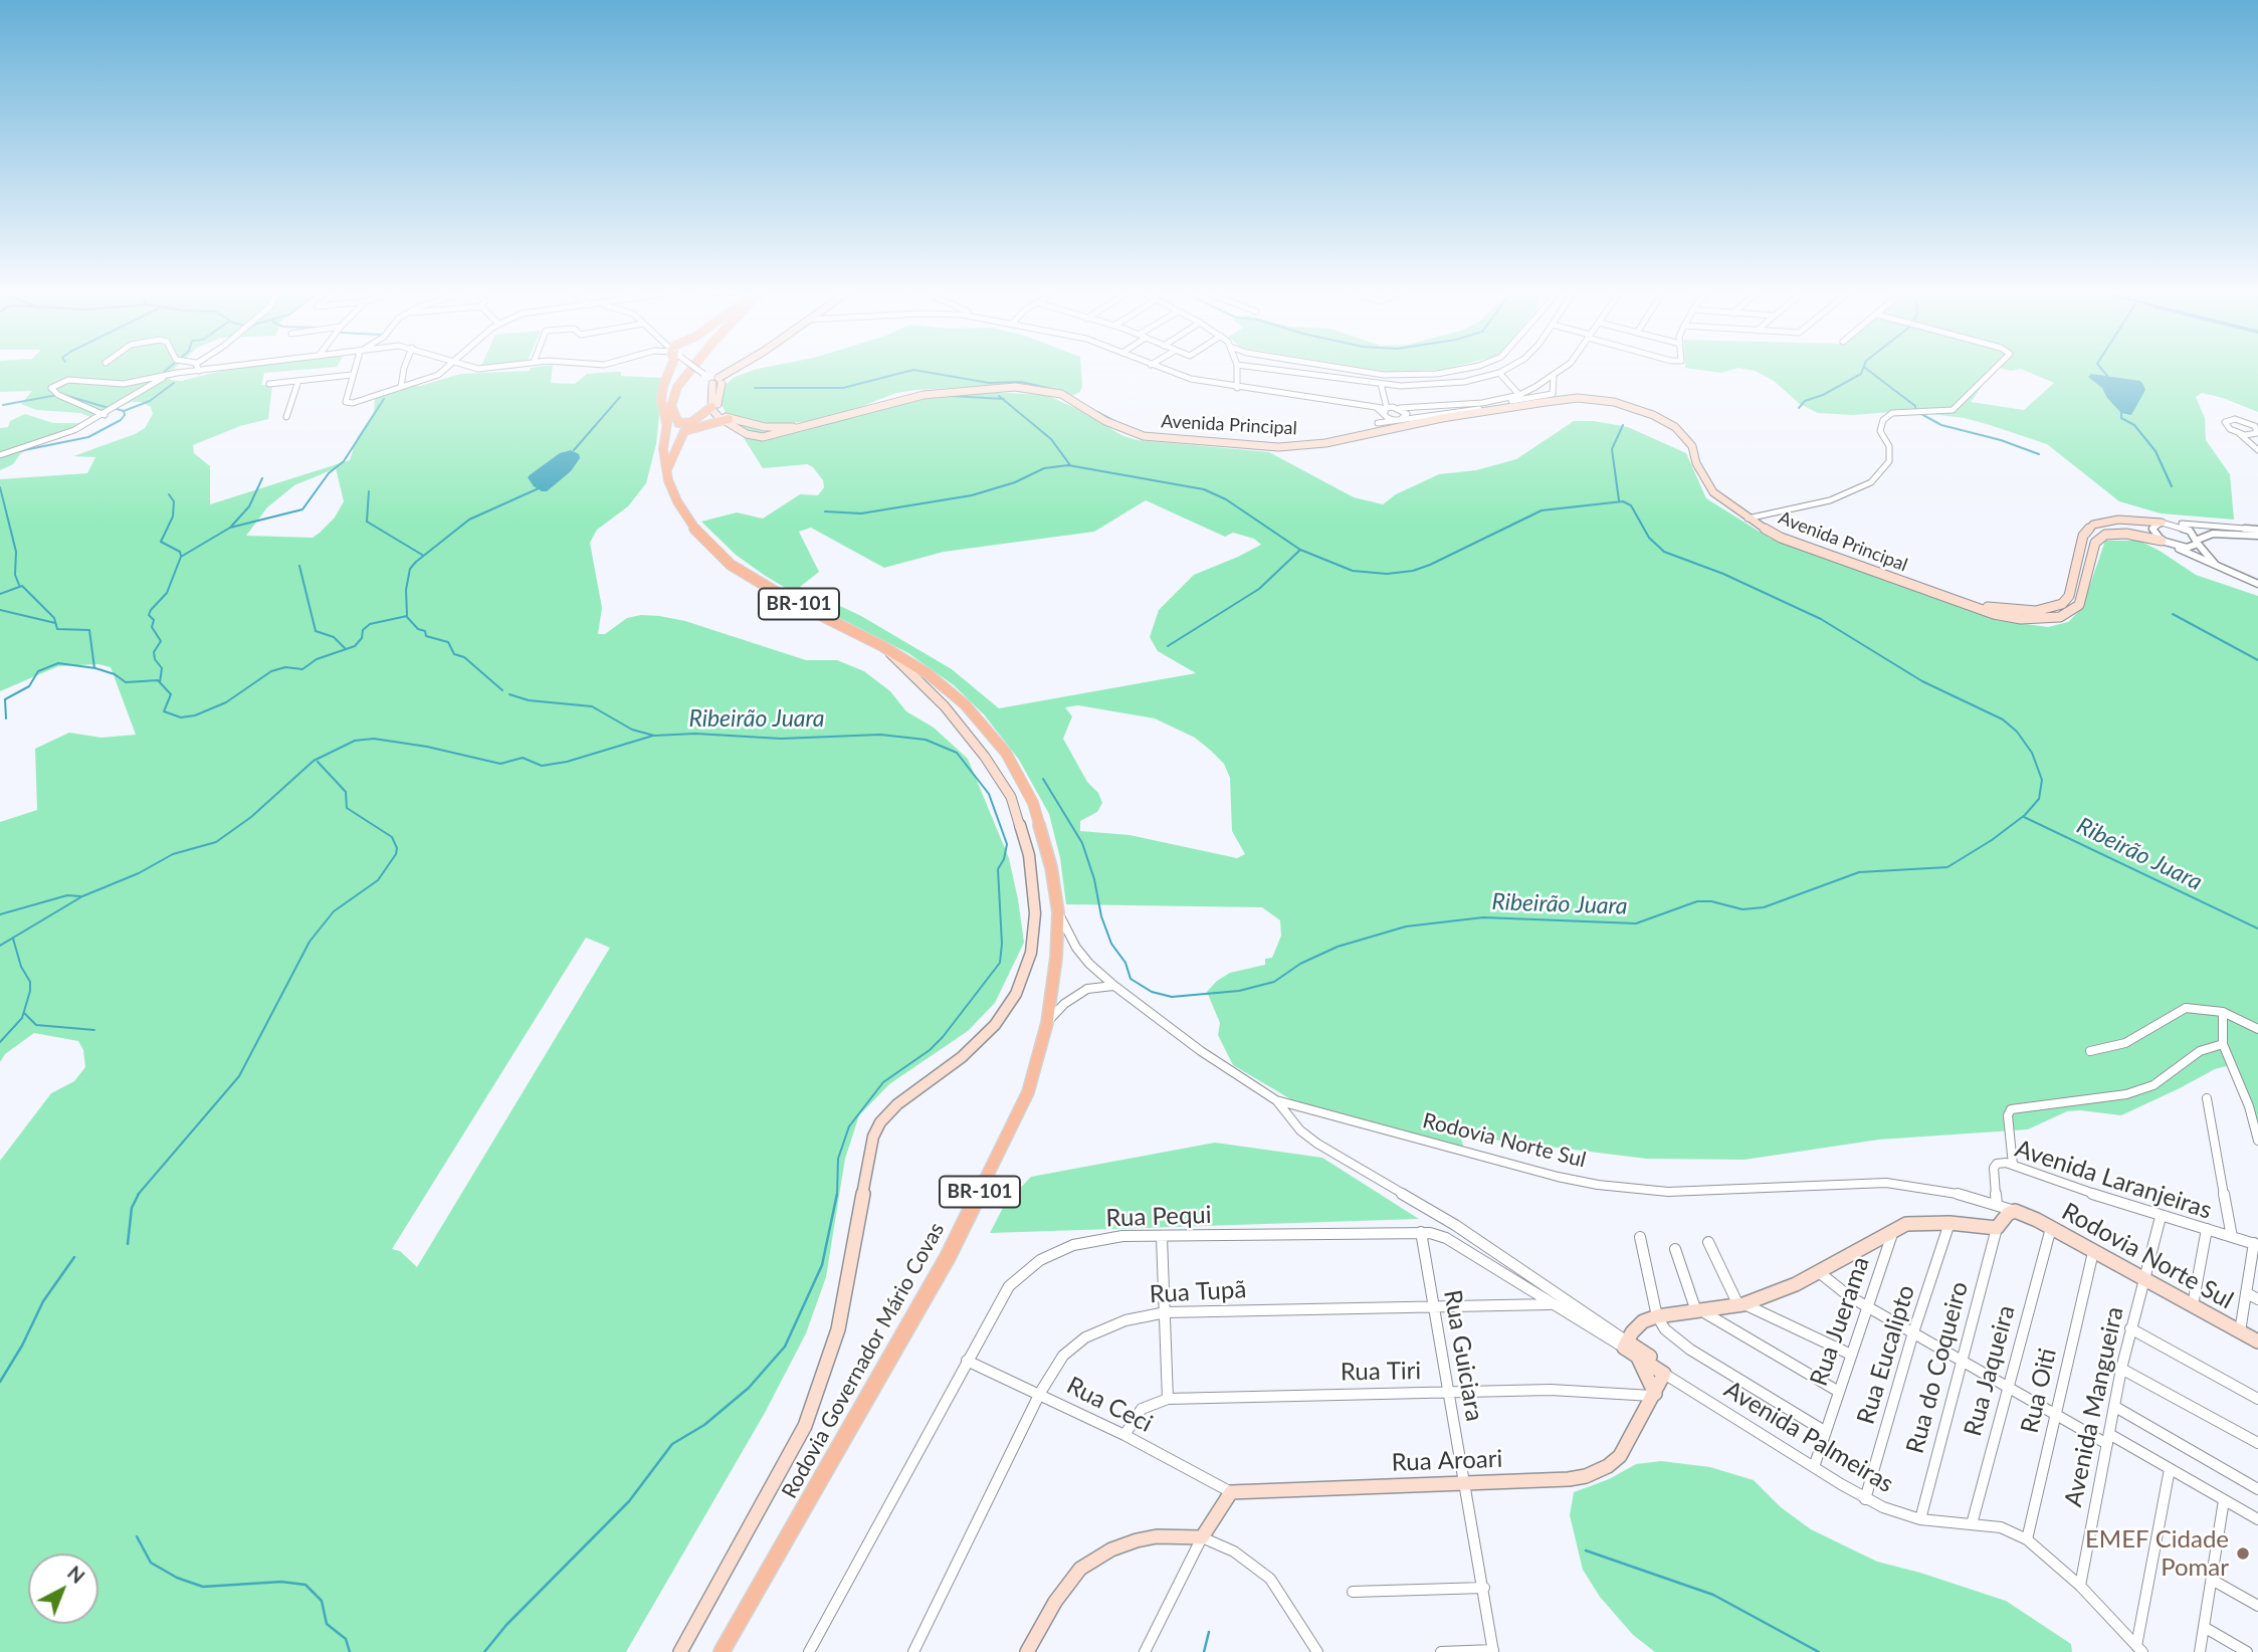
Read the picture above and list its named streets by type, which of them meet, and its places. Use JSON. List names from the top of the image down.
{
  "streets": {
    "main road": ["BR-101", "Rodovia Governador Mário Covas"],
    "street": [
      "Avenida Principal",
      "Rodovia Norte Sul",
      "Avenida Laranjeiras",
      "Rua Pequi",
      "Rua Tupã",
      "Rua Juerama",
      "Rua Eucalipto",
      "Rua Guiciara",
      "Rua do Coqueiro",
      "Rua Jaqueira",
      "Rua Tiri",
      "Rua Oiti",
      "Rua Ceci",
      "Avenida Mangueira",
      "Avenida Palmeiras",
      "Rua Aroari"
    ]
  },
  "crossings": [
    ["Rodovia Norte Sul", "Avenida Laranjeiras"],
    ["Rodovia Norte Sul", "Rodovia Governador Mário Covas"],
    ["Rodovia Norte Sul", "Rua Jaqueira"],
    ["Rodovia Norte Sul", "Rua Oiti"],
    ["Rodovia Norte Sul", "Avenida Mangueira"],
    ["Avenida Laranjeiras", "Avenida Mangueira"],
    ["Rua Pequi", "Rua Tupã"],
    ["Rua Pequi", "Rua Guiciara"],
    ["Rua Pequi", "Rua Ceci"],
    ["Rua Tupã", "Rua Guiciara"],
    ["Rua Tupã", "Rua Ceci"],
    ["Rua Juerama", "Avenida Palmeiras"],
    ["Rua Eucalipto", "Avenida Palmeiras"],
    ["Rua Guiciara", "Rua Tiri"],
    ["Rua Guiciara", "Rua Aroari"],
    ["Rua do Coqueiro", "Avenida Palmeiras"],
    ["Rua Jaqueira", "Avenida Palmeiras"],
    ["Rua Tiri", "Rua Ceci"],
    ["Rua Tiri", "Rua Aroari"],
    ["Rua Oiti", "Avenida Palmeiras"],
    ["Rua Ceci", "Rua Aroari"],
    ["Avenida Mangueira", "Avenida Palmeiras"],
    ["Avenida Palmeiras", "Rua Aroari"]
  ],
  "water": ["Ribeirão Juara"],
  "places": ["EMEF Cidade Pomar"],
  "north": "top right"
}
